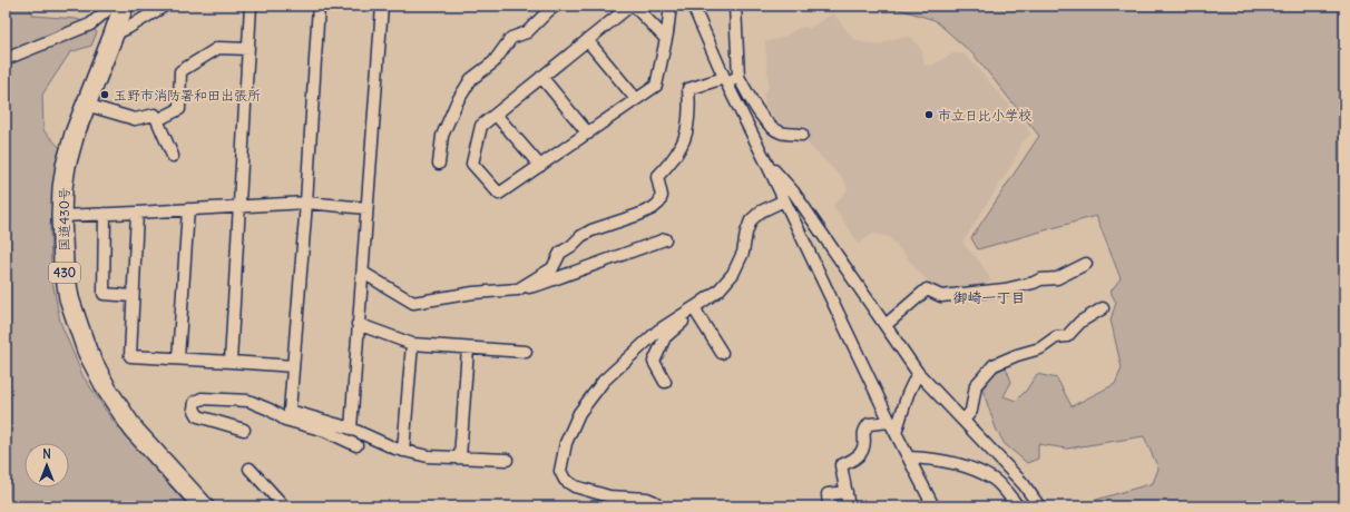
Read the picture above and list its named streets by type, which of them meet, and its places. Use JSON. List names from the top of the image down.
{
  "streets": {
    "highway": ["国道430号", "430"]
  },
  "districts": ["御崎一丁目"],
  "places": ["玉野市消防署和田出張所", "市立日比小学校"],
  "north": "top"
}
